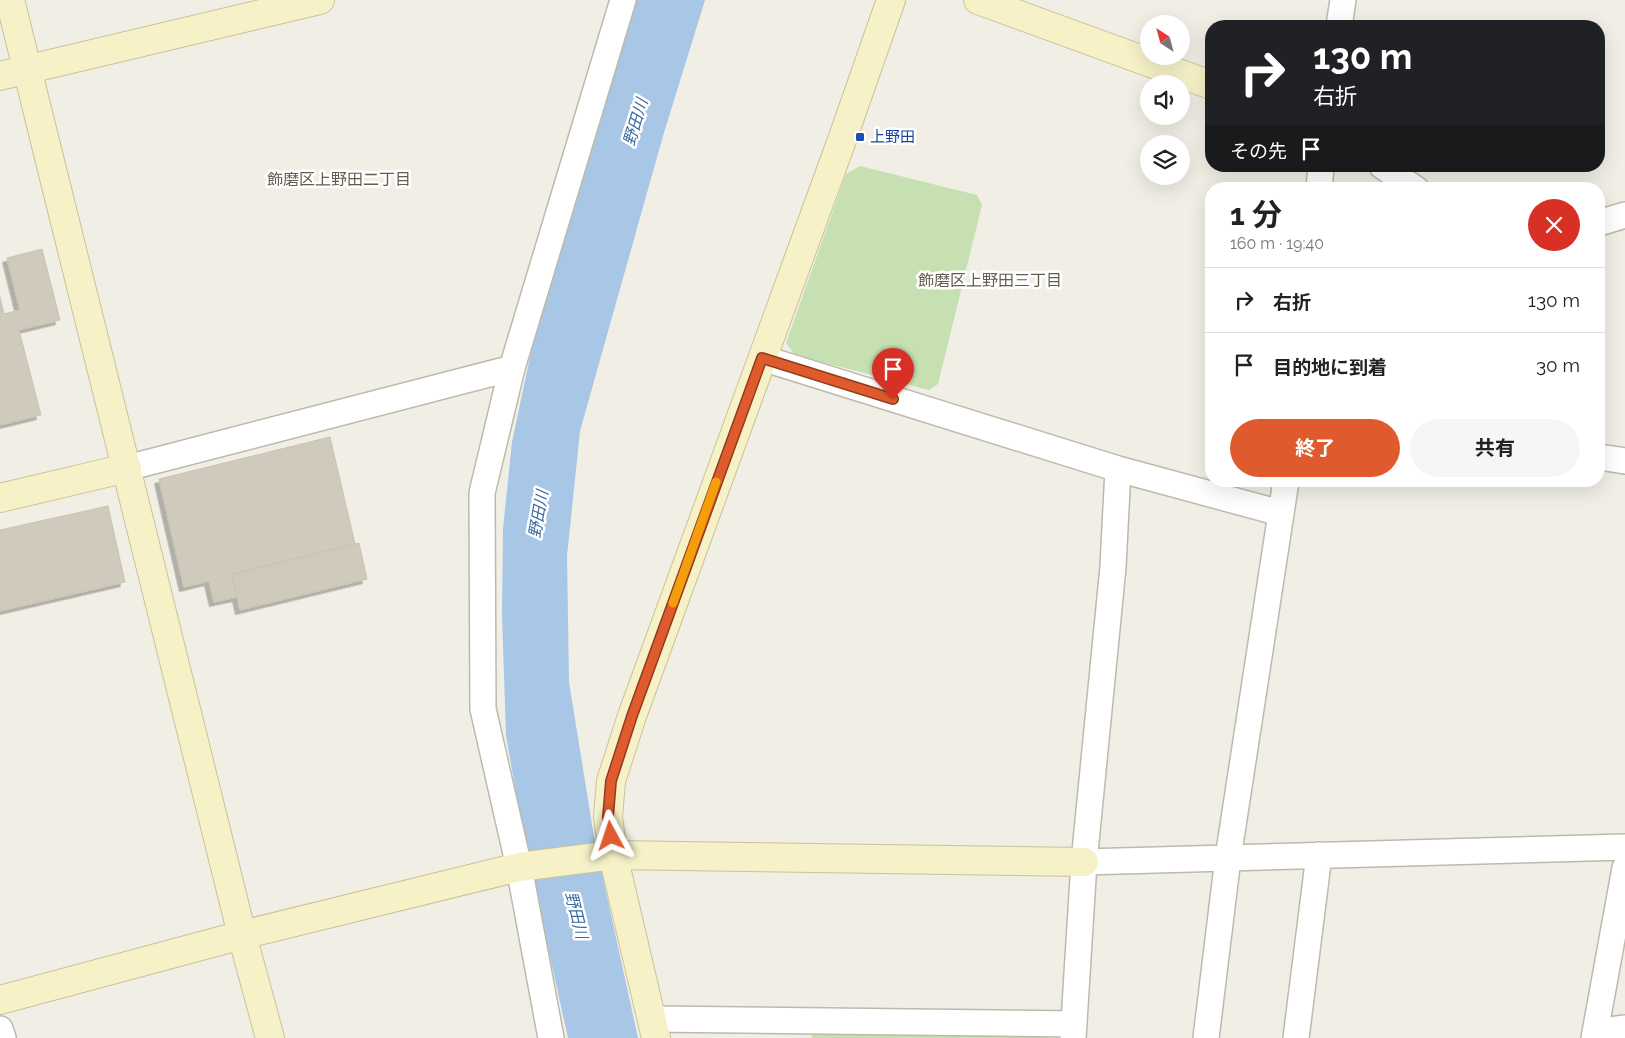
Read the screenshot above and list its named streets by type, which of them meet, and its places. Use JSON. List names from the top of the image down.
{
  "districts": ["飾磨区上野田二丁目", "飾磨区上野田三丁目"],
  "water": ["野田川"],
  "places": {
    "transit": ["上野田"]
  },
  "north": "top left",
  "page": {
    "turn": ["130 m", "右折"],
    "then": "その先",
    "heading": ["1 分", "160 m · 19:40"],
    "list": [
      {
        "name": "右折",
        "value": "130 m"
      },
      {
        "name": "目的地に到着",
        "value": "30 m"
      }
    ],
    "buttons": ["終了", "共有"]
  }
}
